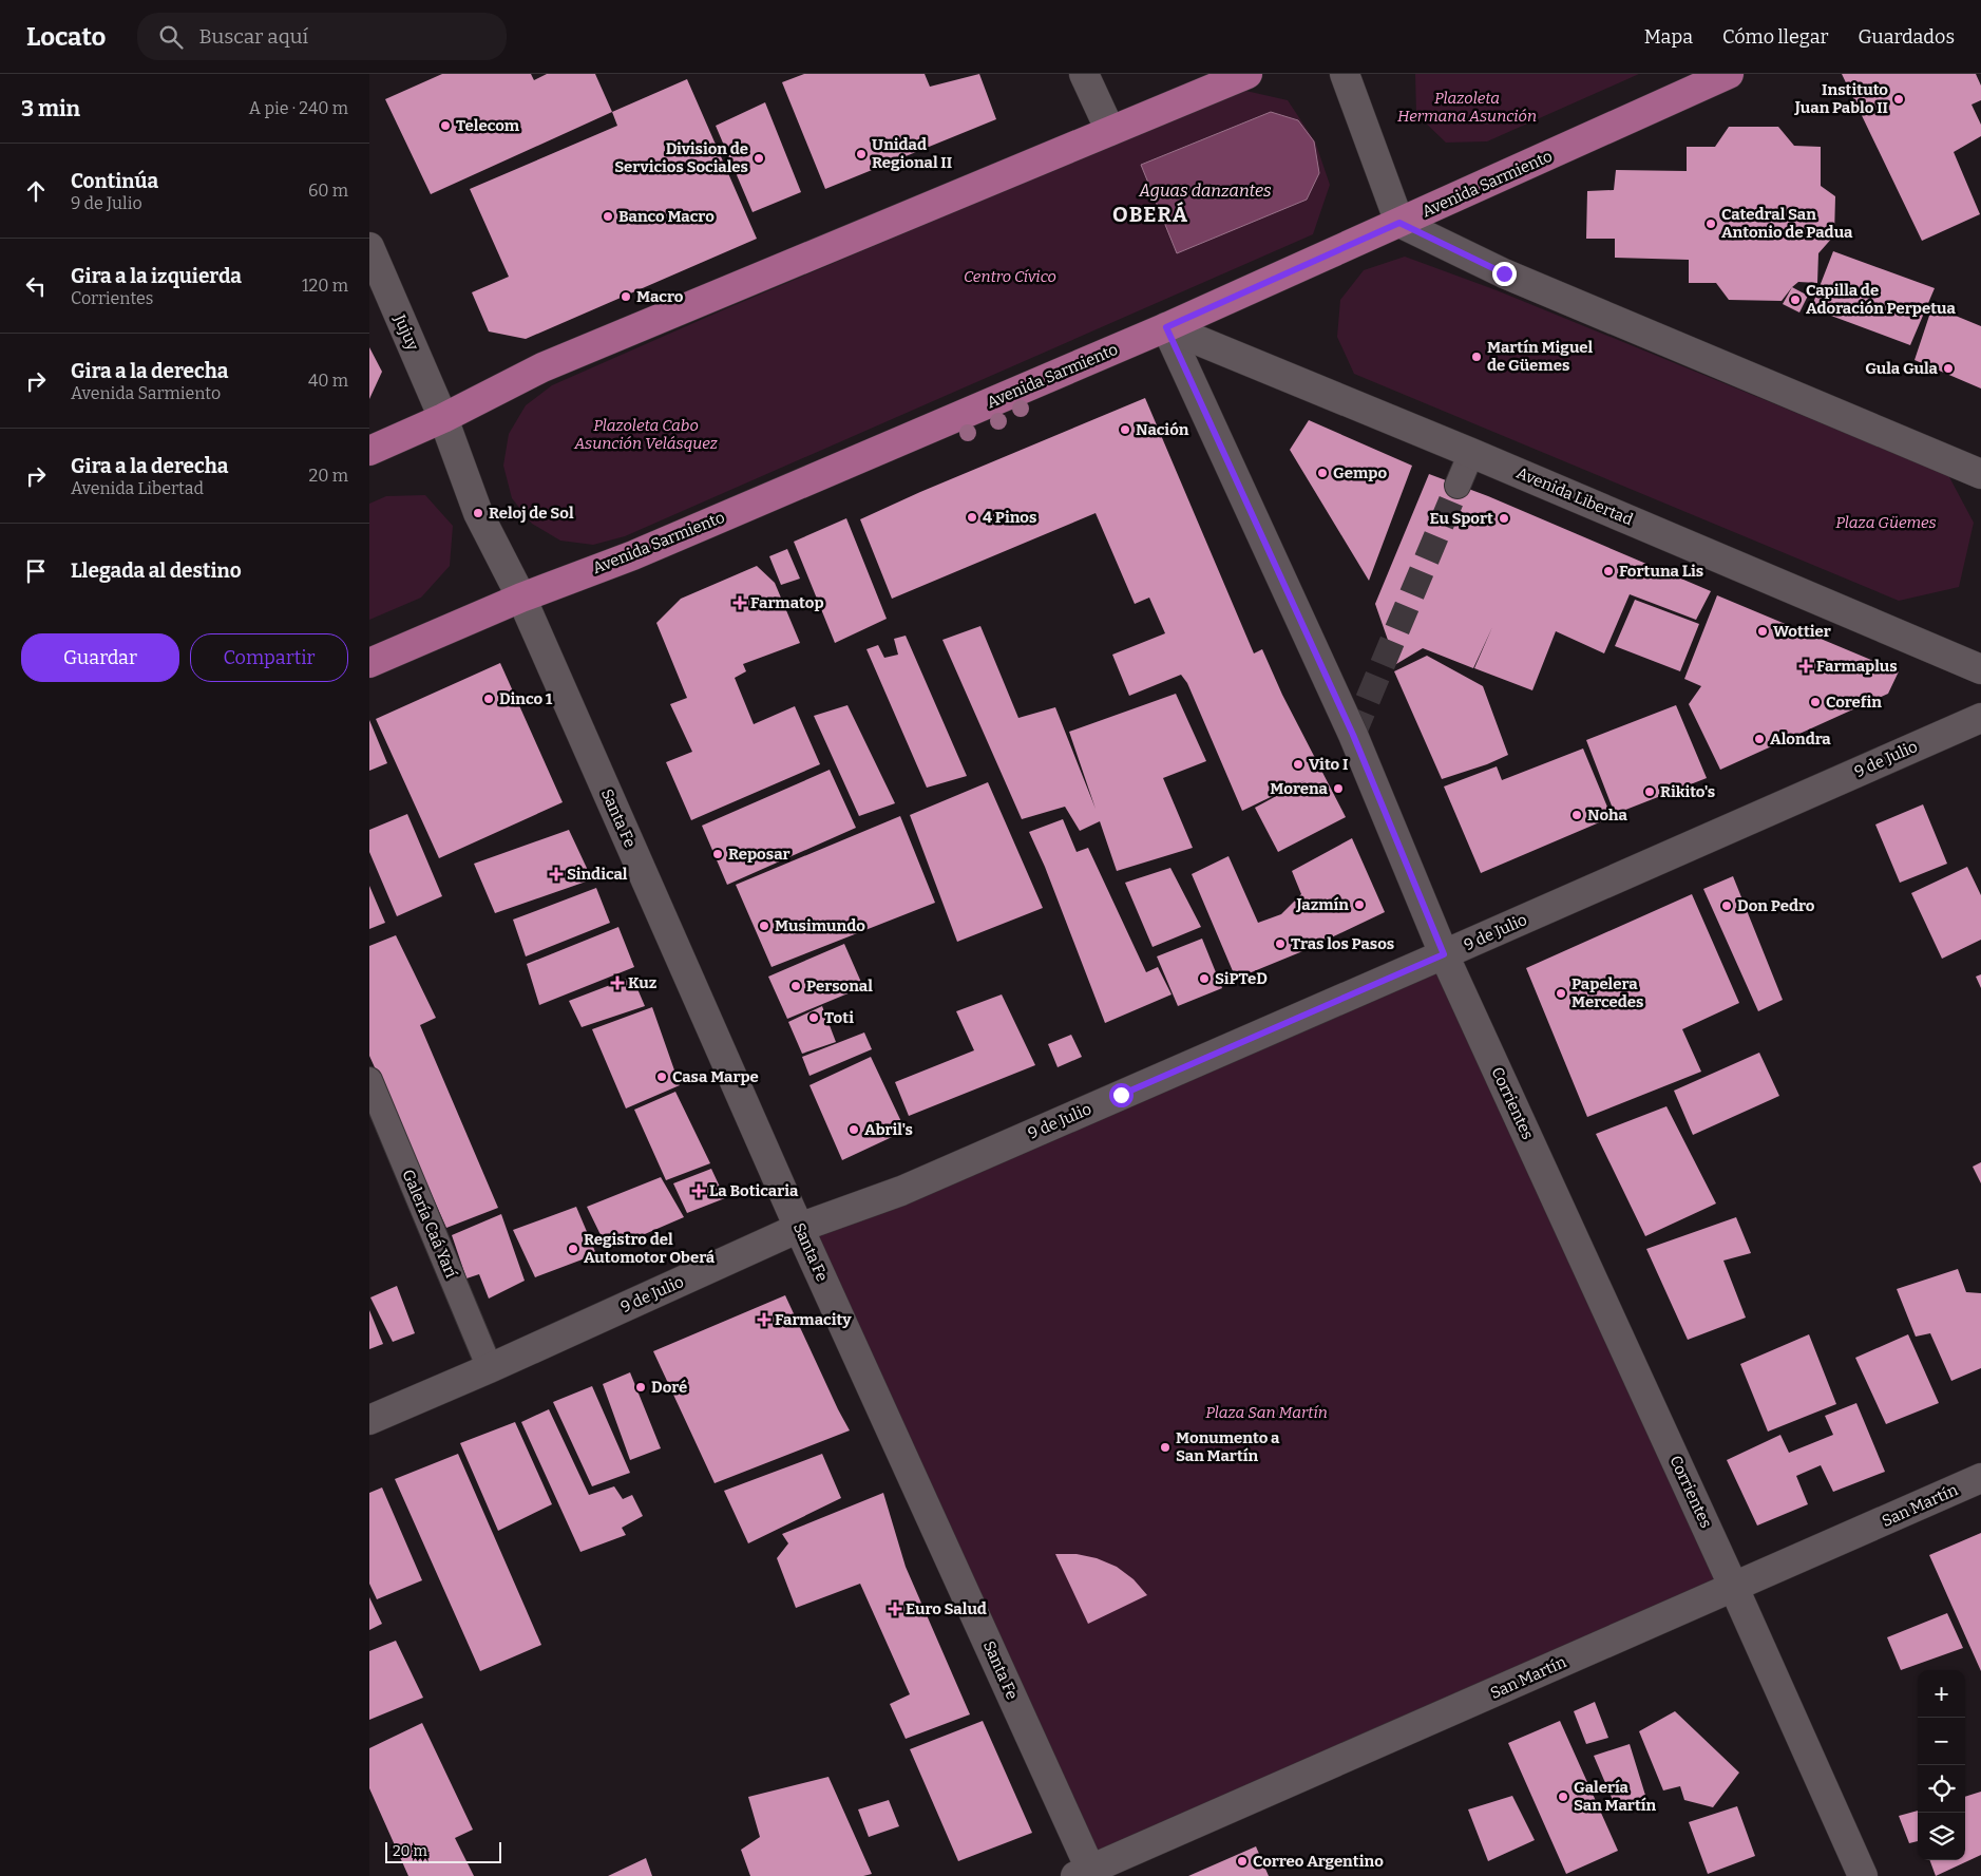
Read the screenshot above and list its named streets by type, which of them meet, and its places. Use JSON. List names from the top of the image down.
{
  "streets": {
    "main road": ["Avenida Sarmiento"],
    "street": [
      "Jujuy",
      "Avenida Libertad",
      "9 de Julio",
      "Santa Fe",
      "Corrientes",
      "Galería Caá Yarí",
      "San Martín"
    ]
  },
  "crossings": [
    ["Avenida Sarmiento", "Jujuy"],
    ["Avenida Sarmiento", "Avenida Libertad"],
    ["Avenida Sarmiento", "Santa Fe"],
    ["Avenida Sarmiento", "Corrientes"],
    ["Jujuy", "Santa Fe"],
    ["Avenida Libertad", "Corrientes"],
    ["9 de Julio", "Santa Fe"],
    ["9 de Julio", "Corrientes"],
    ["9 de Julio", "Galería Caá Yarí"],
    ["Santa Fe", "San Martín"],
    ["Corrientes", "San Martín"]
  ],
  "districts": ["OBERÁ"],
  "water": ["Aguas danzantes"],
  "parks": [
    "Plazoleta Hermana Asunción",
    "Centro Cívico",
    "Plazoleta Cabo Asunción Velásquez",
    "Plaza Güemes",
    "Plaza San Martín"
  ],
  "places": {
    "other": [
      "Instituto Juan Pablo II",
      "Telecom",
      "Unidad Regional II",
      "Division de Servicios Sociales",
      "Banco Macro",
      "Catedral San Antonio de Padua",
      "Macro",
      "Capilla de Adoración Perpetua",
      "Martín Miguel de Güemes",
      "Gula Gula",
      "Nación",
      "Gempo",
      "Reloj de Sol",
      "4 Pinos",
      "Eu Sport",
      "Fortuna Lis",
      "Wottier",
      "Dinco 1",
      "Corefin",
      "Alondra",
      "Vito I",
      "Morena",
      "Rikito's",
      "Noha",
      "Reposar",
      "Jazmín",
      "Don Pedro",
      "Musimundo",
      "Tras los Pasos",
      "SiPTeD",
      "Personal",
      "Papelera Mercedes",
      "Toti",
      "Casa Marpe",
      "Abril's",
      "Registro del Automotor Oberá",
      "Doré",
      "Monumento a San Martín",
      "Galería San Martín",
      "Correo Argentino"
    ],
    "health": [
      "Farmatop",
      "Farmaplus",
      "Sindical",
      "Kuz",
      "La Boticaria",
      "Farmacity",
      "Euro Salud"
    ]
  },
  "scale_bar": "20 m",
  "page": {
    "header": "Locato",
    "search": "Buscar aquí",
    "nav": ["Mapa", "Cómo llegar", "Guardados"],
    "heading": ["3 min", "A pie · 240 m"],
    "list": [
      ["Continúa", "9 de Julio", "60 m"],
      ["Gira a la izquierda", "Corrientes", "120 m"],
      ["Gira a la derecha", "Avenida Sarmiento", "40 m"],
      ["Gira a la derecha", "Avenida Libertad", "20 m"],
      "Llegada al destino"
    ],
    "buttons": ["Guardar", "Compartir"],
    "map_buttons": ["+", "−"],
    "scale": "20 m"
  }
}
